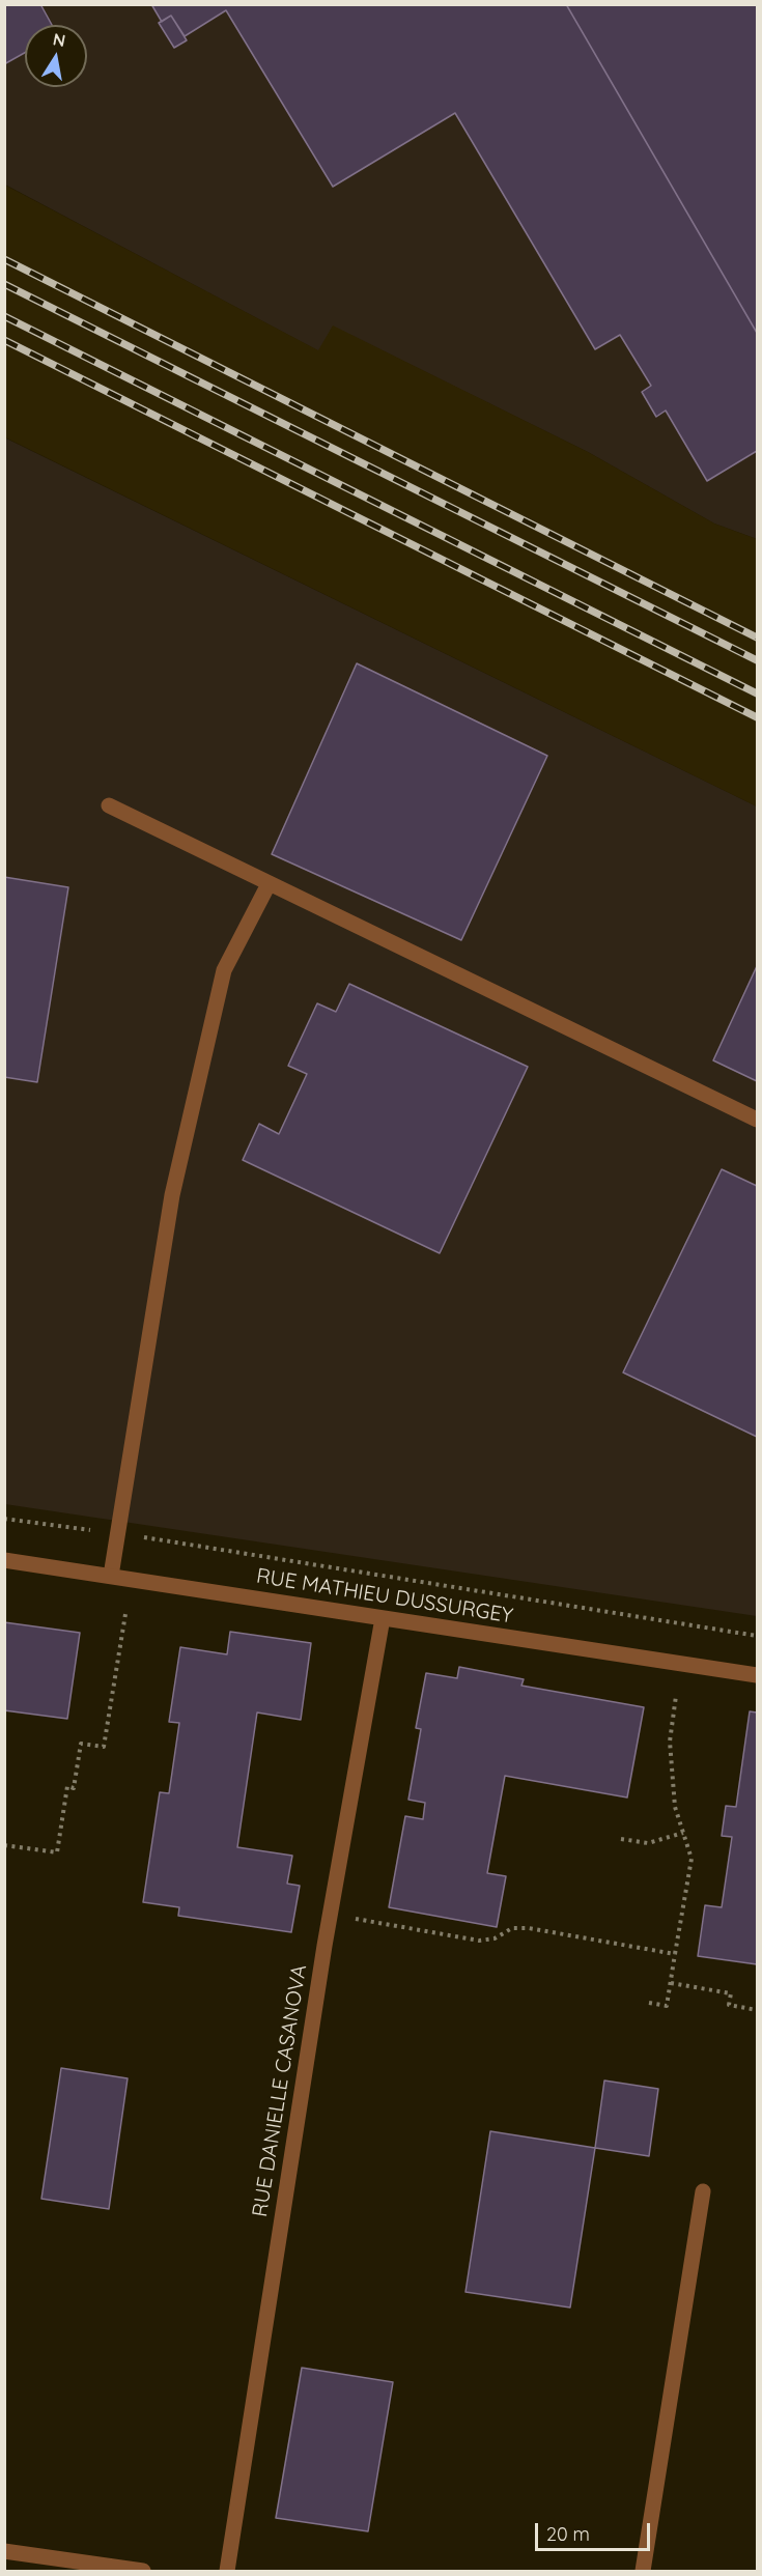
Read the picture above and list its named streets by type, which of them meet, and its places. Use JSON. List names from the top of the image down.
{
  "streets": {
    "street": ["RUE MATHIEU DUSSURGEY", "RUE DANIELLE CASANOVA"]
  },
  "crossings": [
    ["RUE MATHIEU DUSSURGEY", "RUE DANIELLE CASANOVA"]
  ],
  "scale_bar": "20 m",
  "north": "top"
}
